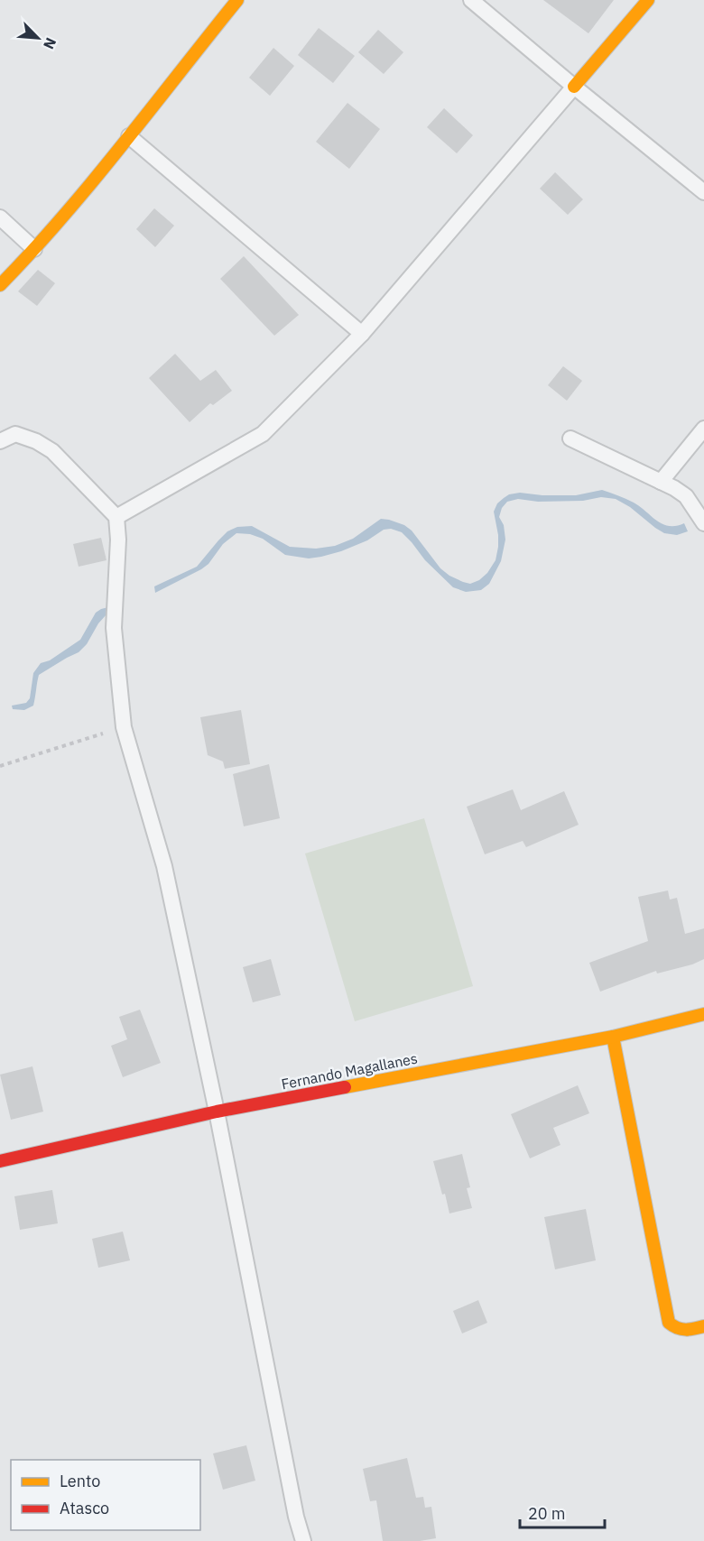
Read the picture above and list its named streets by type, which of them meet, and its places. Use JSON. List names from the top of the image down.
{
  "streets": {
    "street": ["Fernando Magallanes"]
  },
  "legend": ["Lento", "Atasco"],
  "scale_bar": "20 m",
  "north": "bottom right"
}
